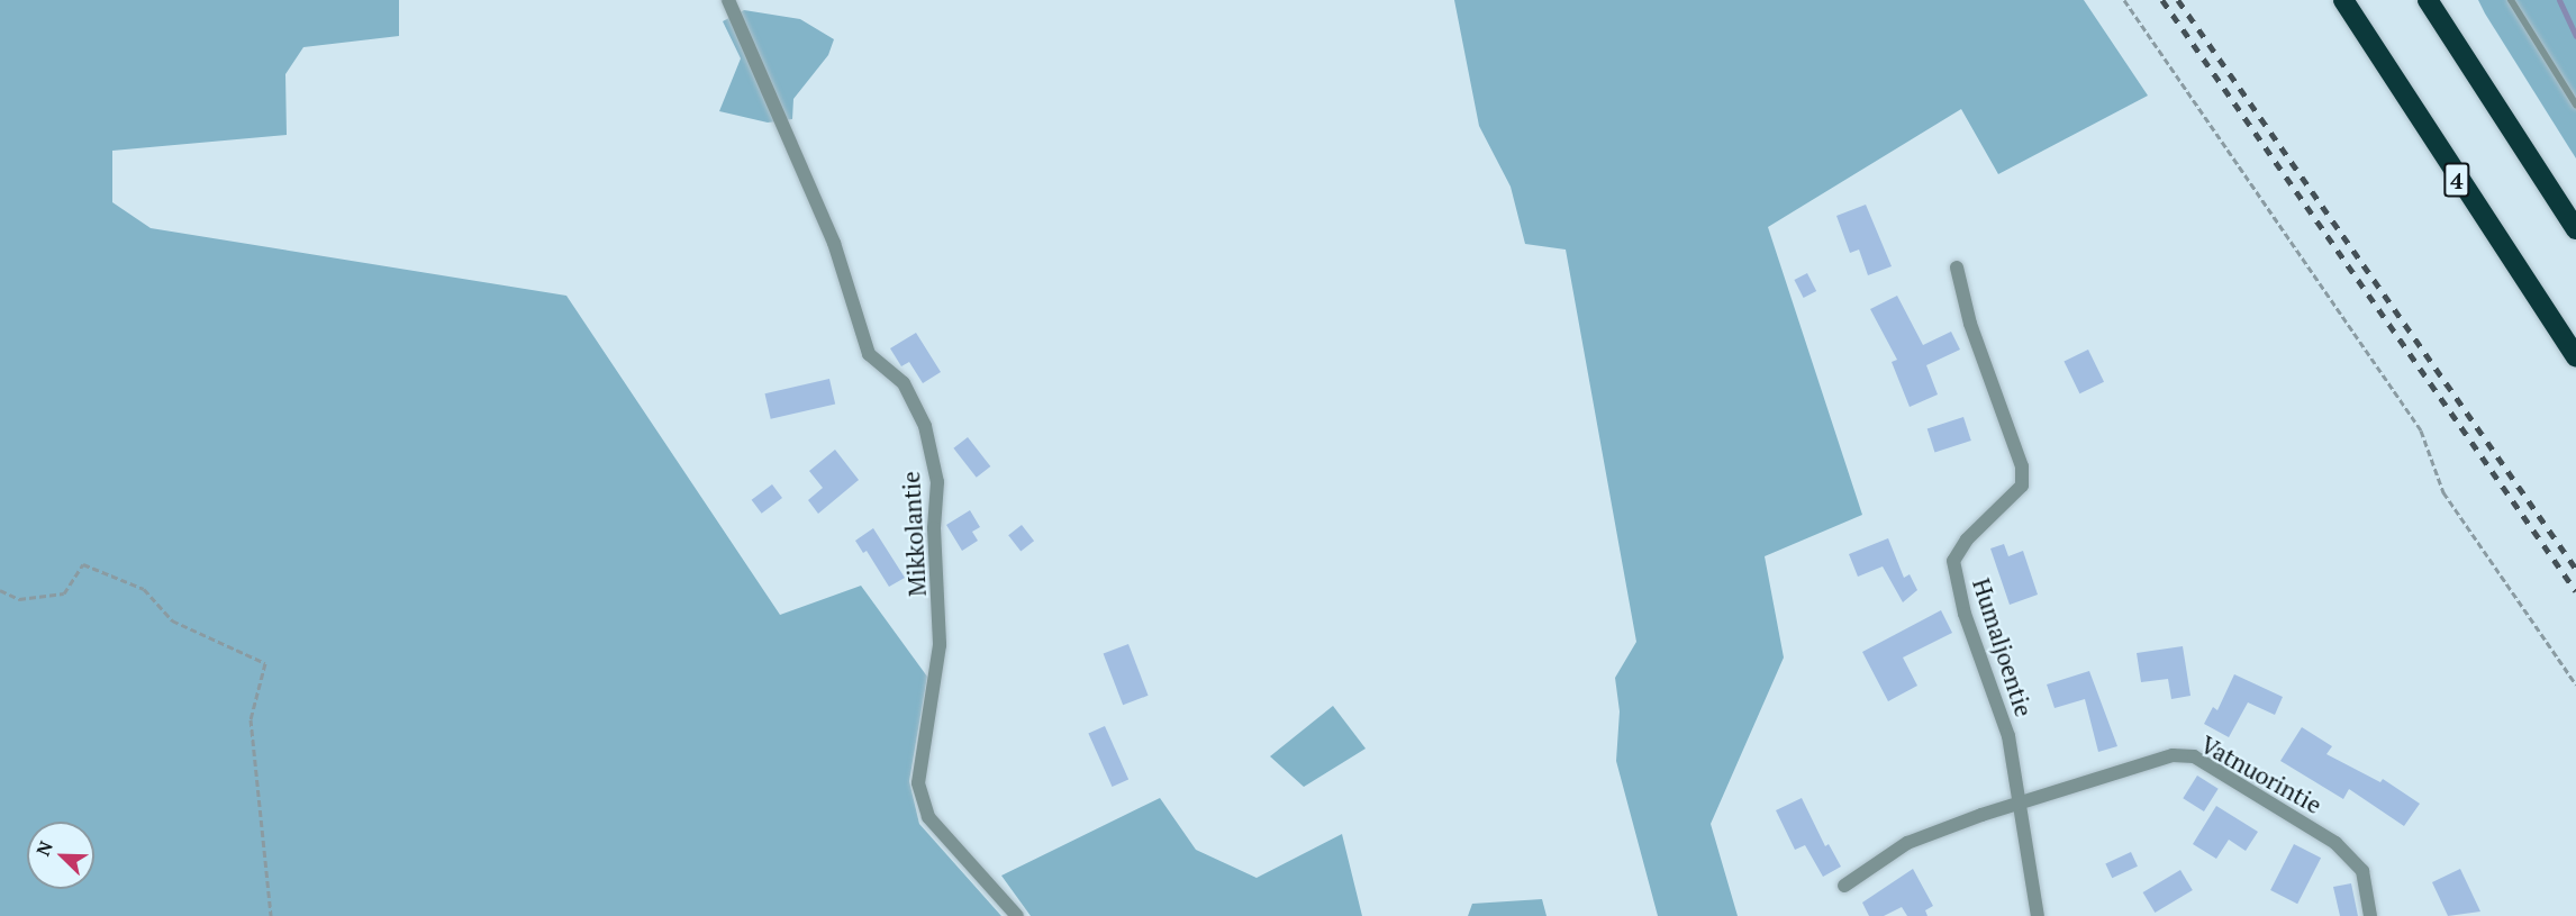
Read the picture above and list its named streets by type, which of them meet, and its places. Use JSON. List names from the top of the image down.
{
  "streets": {
    "highway": ["4"],
    "street": ["Mikkolantie", "Humaljoentie", "Vatnuorintie"]
  },
  "crossings": [
    ["Humaljoentie", "Vatnuorintie"]
  ],
  "north": "top left"
}
